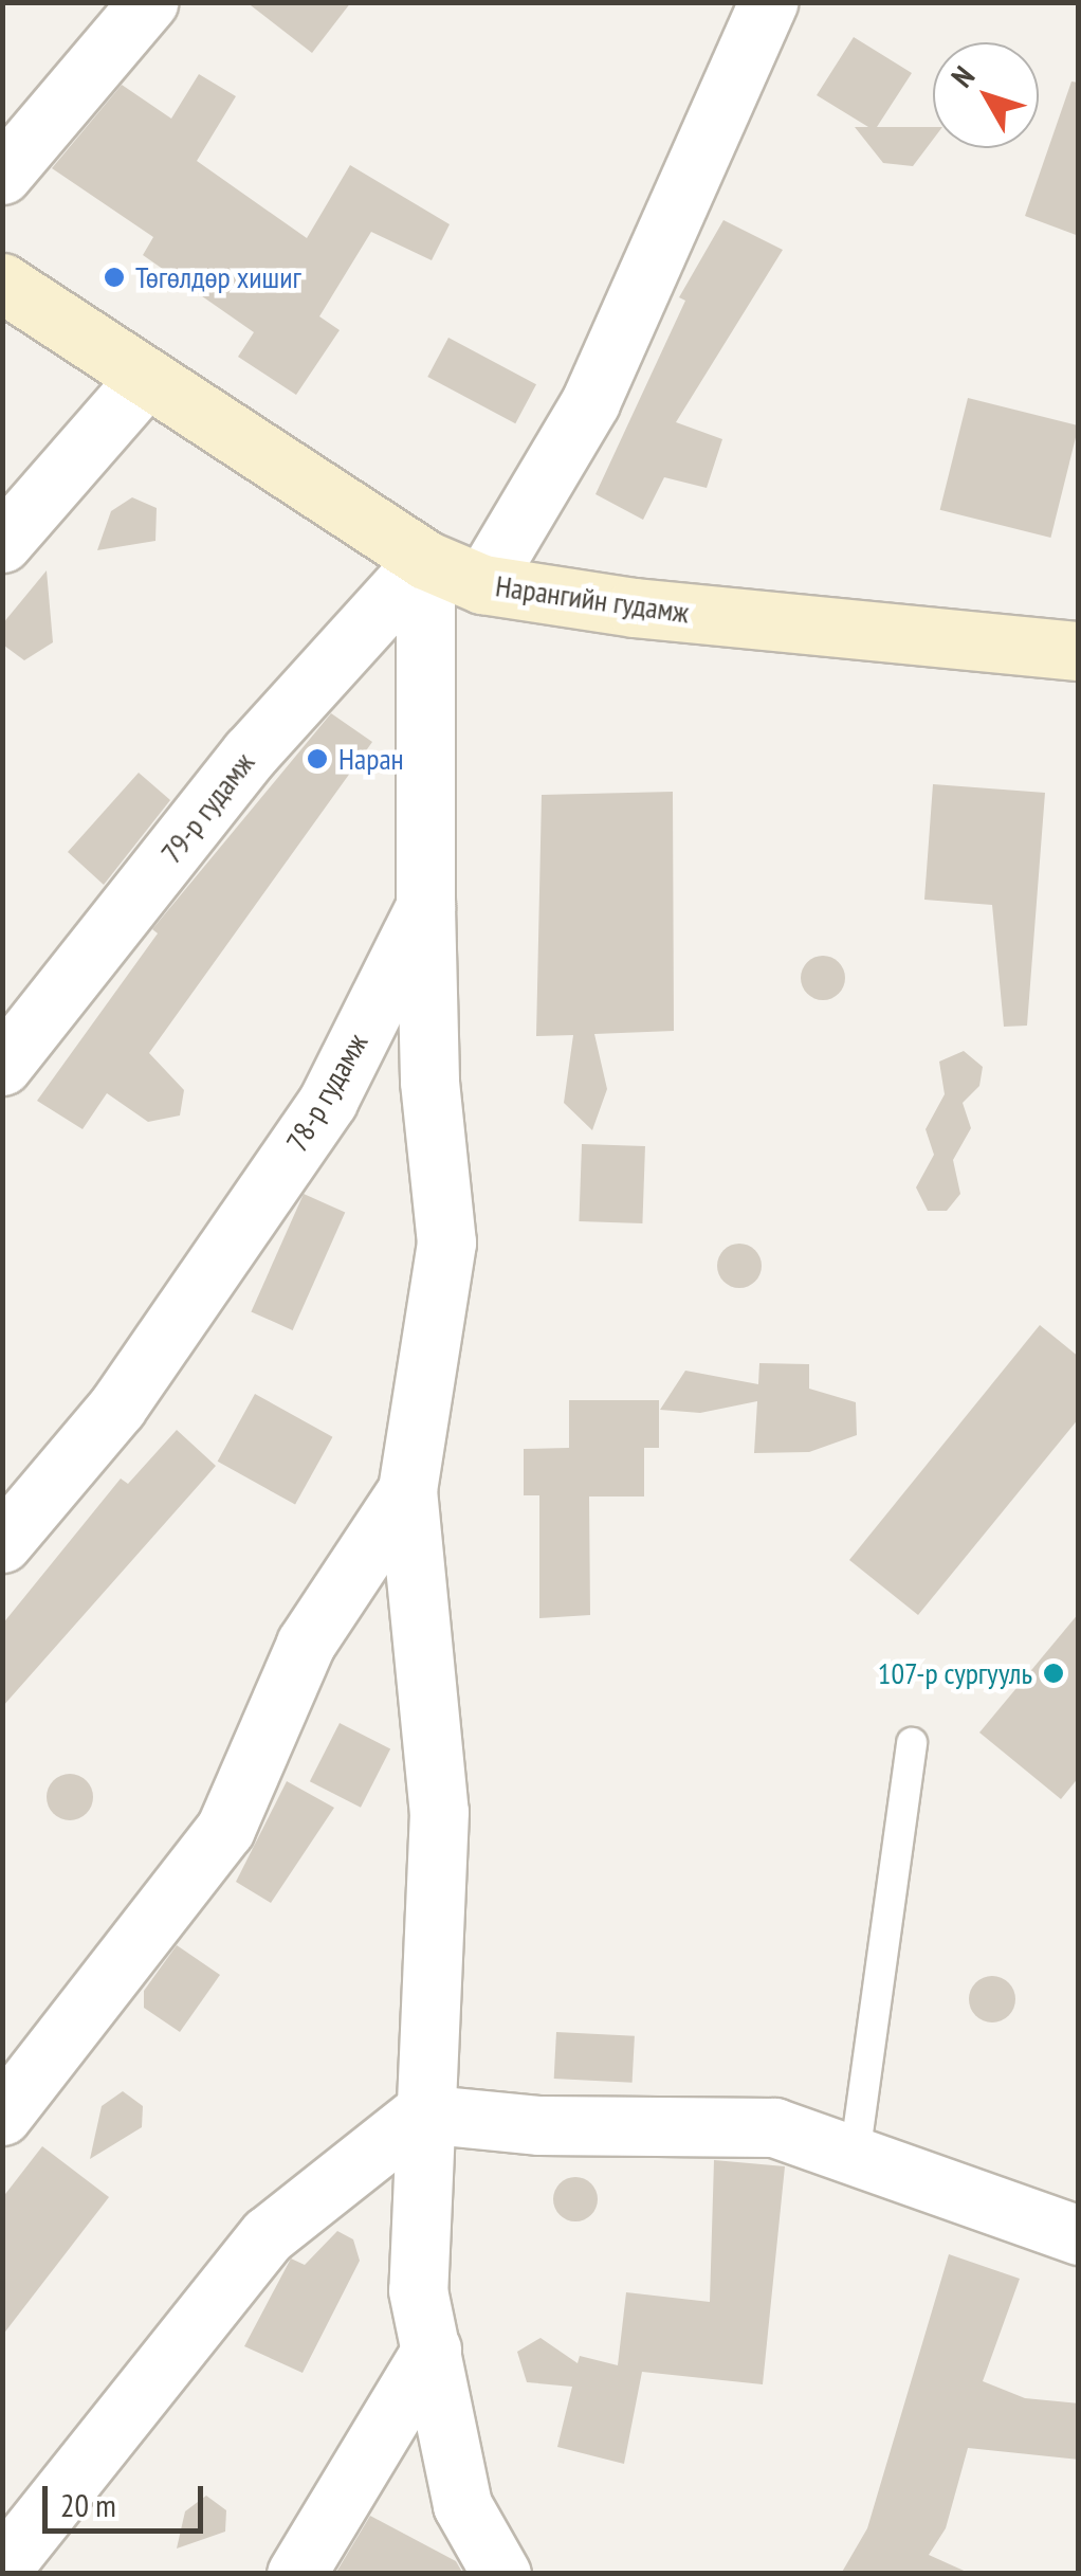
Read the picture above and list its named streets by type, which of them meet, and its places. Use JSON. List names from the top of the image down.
{
  "streets": {
    "main road": ["Нарангийн гудамж"],
    "street": ["79-р гудамж", "78-р гудамж"]
  },
  "crossings": [
    ["Нарангийн гудамж", "79-р гудамж"],
    ["Нарангийн гудамж", "78-р гудамж"],
    ["79-р гудамж", "78-р гудамж"]
  ],
  "places": ["Төгөлдөр хишиг", "Наран", "107-р сургууль"],
  "scale_bar": "20 m",
  "north": "top left"
}
